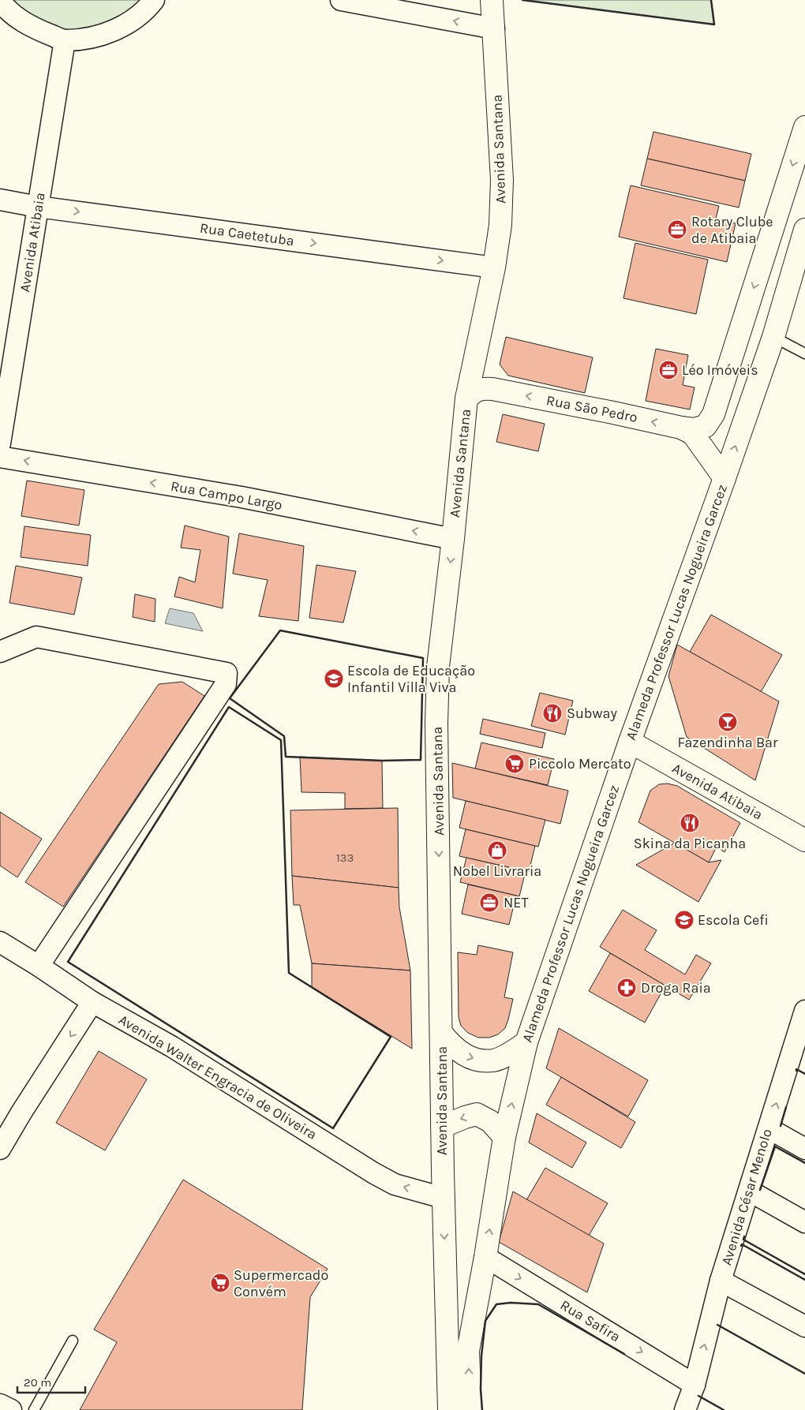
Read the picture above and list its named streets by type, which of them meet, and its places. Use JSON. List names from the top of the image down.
{
  "streets": {
    "main road": [
      "Avenida Santana",
      "Avenida Atibaia",
      "Rua São Pedro",
      "Alameda Professor Lucas Nogueira Garcez"
    ],
    "street": [
      "Rua Caetetuba",
      "Rua Campo Largo",
      "Avenida Walter Engracia de Oliveira",
      "Avenida César Menolo",
      "Rua Safira"
    ]
  },
  "crossings": [
    ["Avenida Santana", "Rua Caetetuba"],
    ["Avenida Santana", "Rua São Pedro"],
    ["Avenida Santana", "Rua Campo Largo"],
    ["Avenida Santana", "Avenida Walter Engracia de Oliveira"],
    ["Rua Caetetuba", "Avenida Atibaia"],
    ["Avenida Atibaia", "Alameda Professor Lucas Nogueira Garcez"],
    ["Alameda Professor Lucas Nogueira Garcez", "Rua Safira"],
    ["Avenida César Menolo", "Rua Safira"]
  ],
  "one_way": [
    "Avenida Santana",
    "Rua Caetetuba",
    "Rua Campo Largo",
    "Avenida Walter Engracia de Oliveira",
    "Avenida César Menolo",
    "Rua Safira"
  ],
  "places": {
    "office": ["Rotary Clube de Atibaia", "Léo Imóveis", "NET"],
    "school or university": ["Escola de Educação Infantil Villa Viva", "Escola Cefi"],
    "restaurant": ["Subway", "Skina da Picanha"],
    "bar": ["Fazendinha Bar"],
    "supermarket": ["Piccolo Mercato", "Supermercado Convém"],
    "shop": ["Nobel Livraria"],
    "pharmacy": ["Droga Raia"]
  },
  "house_numbers": ["133"],
  "scale_bar": "20 m"
}
